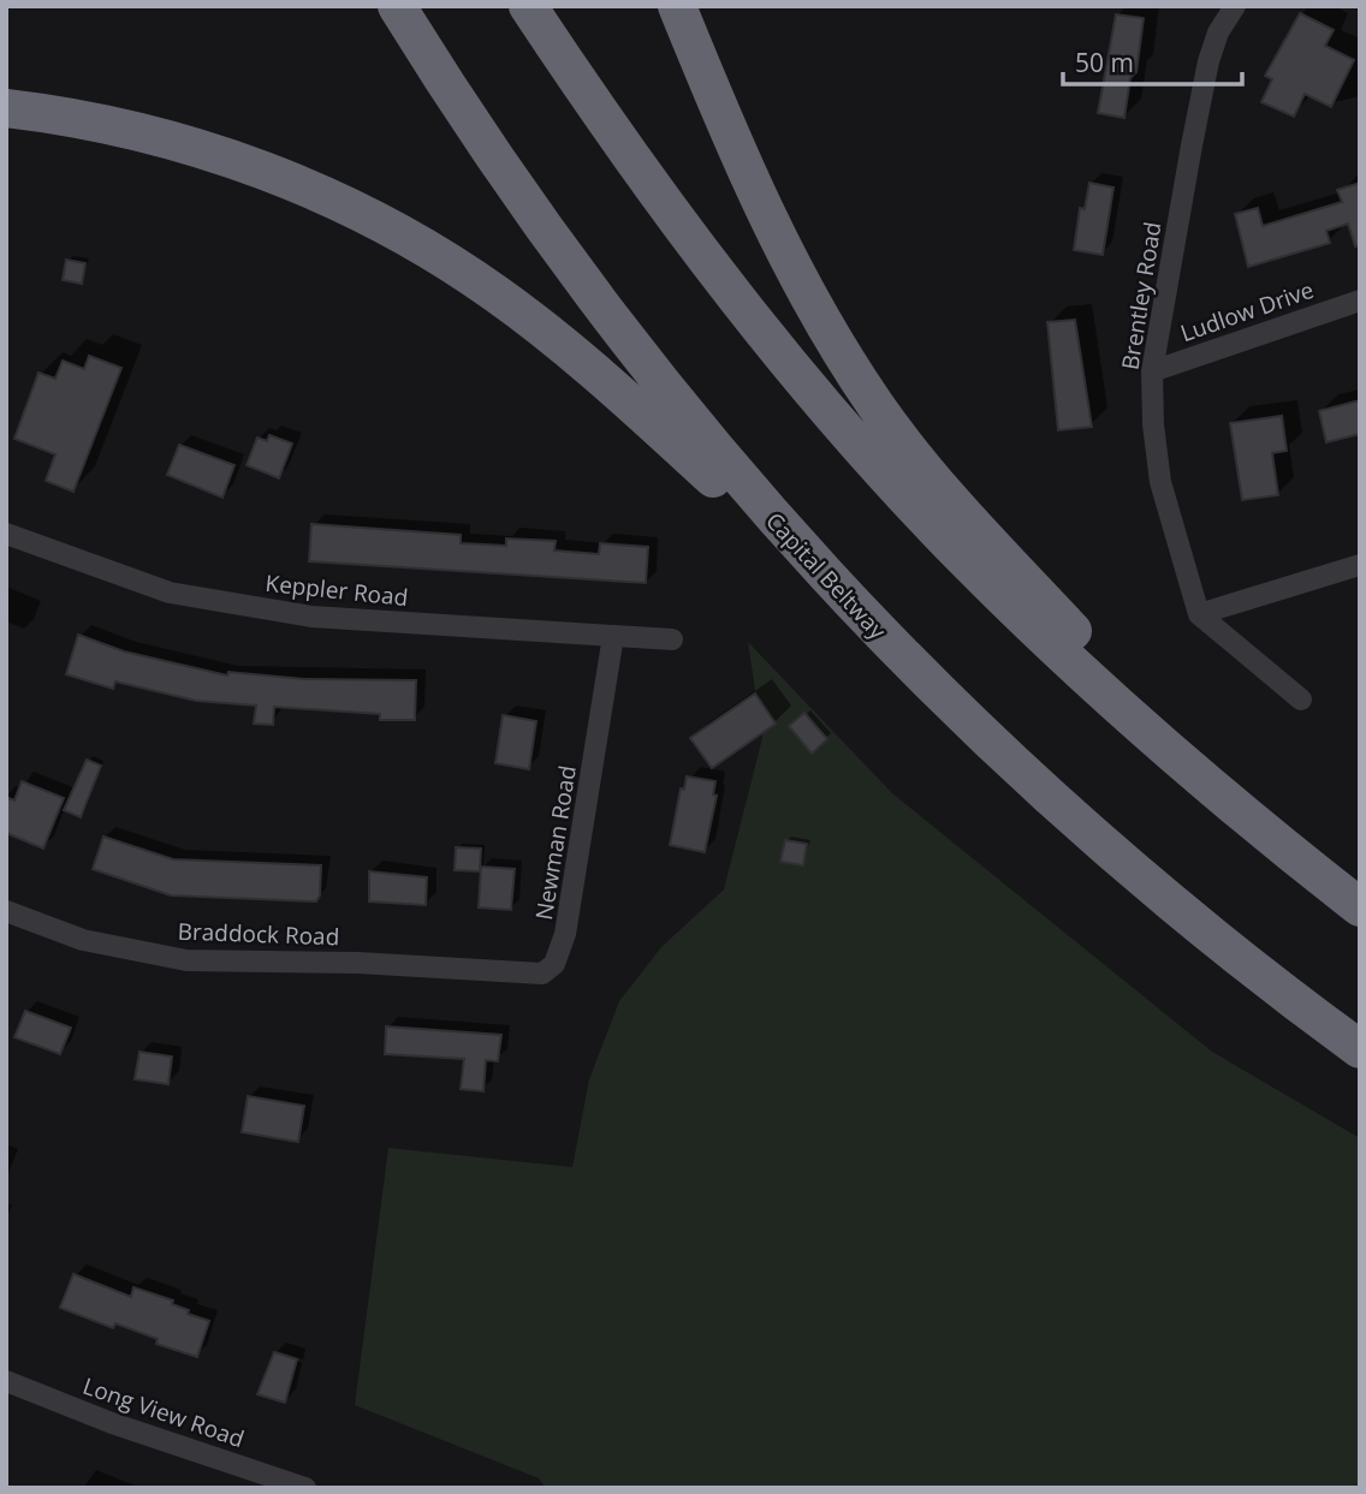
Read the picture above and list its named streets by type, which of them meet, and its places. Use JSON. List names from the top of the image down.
{
  "streets": {
    "highway": ["Capital Beltway"],
    "street": [
      "Brentley Road",
      "Ludlow Drive",
      "Keppler Road",
      "Newman Road",
      "Braddock Road",
      "Long View Road"
    ]
  },
  "crossings": [
    ["Brentley Road", "Ludlow Drive"],
    ["Keppler Road", "Newman Road"],
    ["Newman Road", "Braddock Road"]
  ],
  "scale_bar": "50 m"
}
